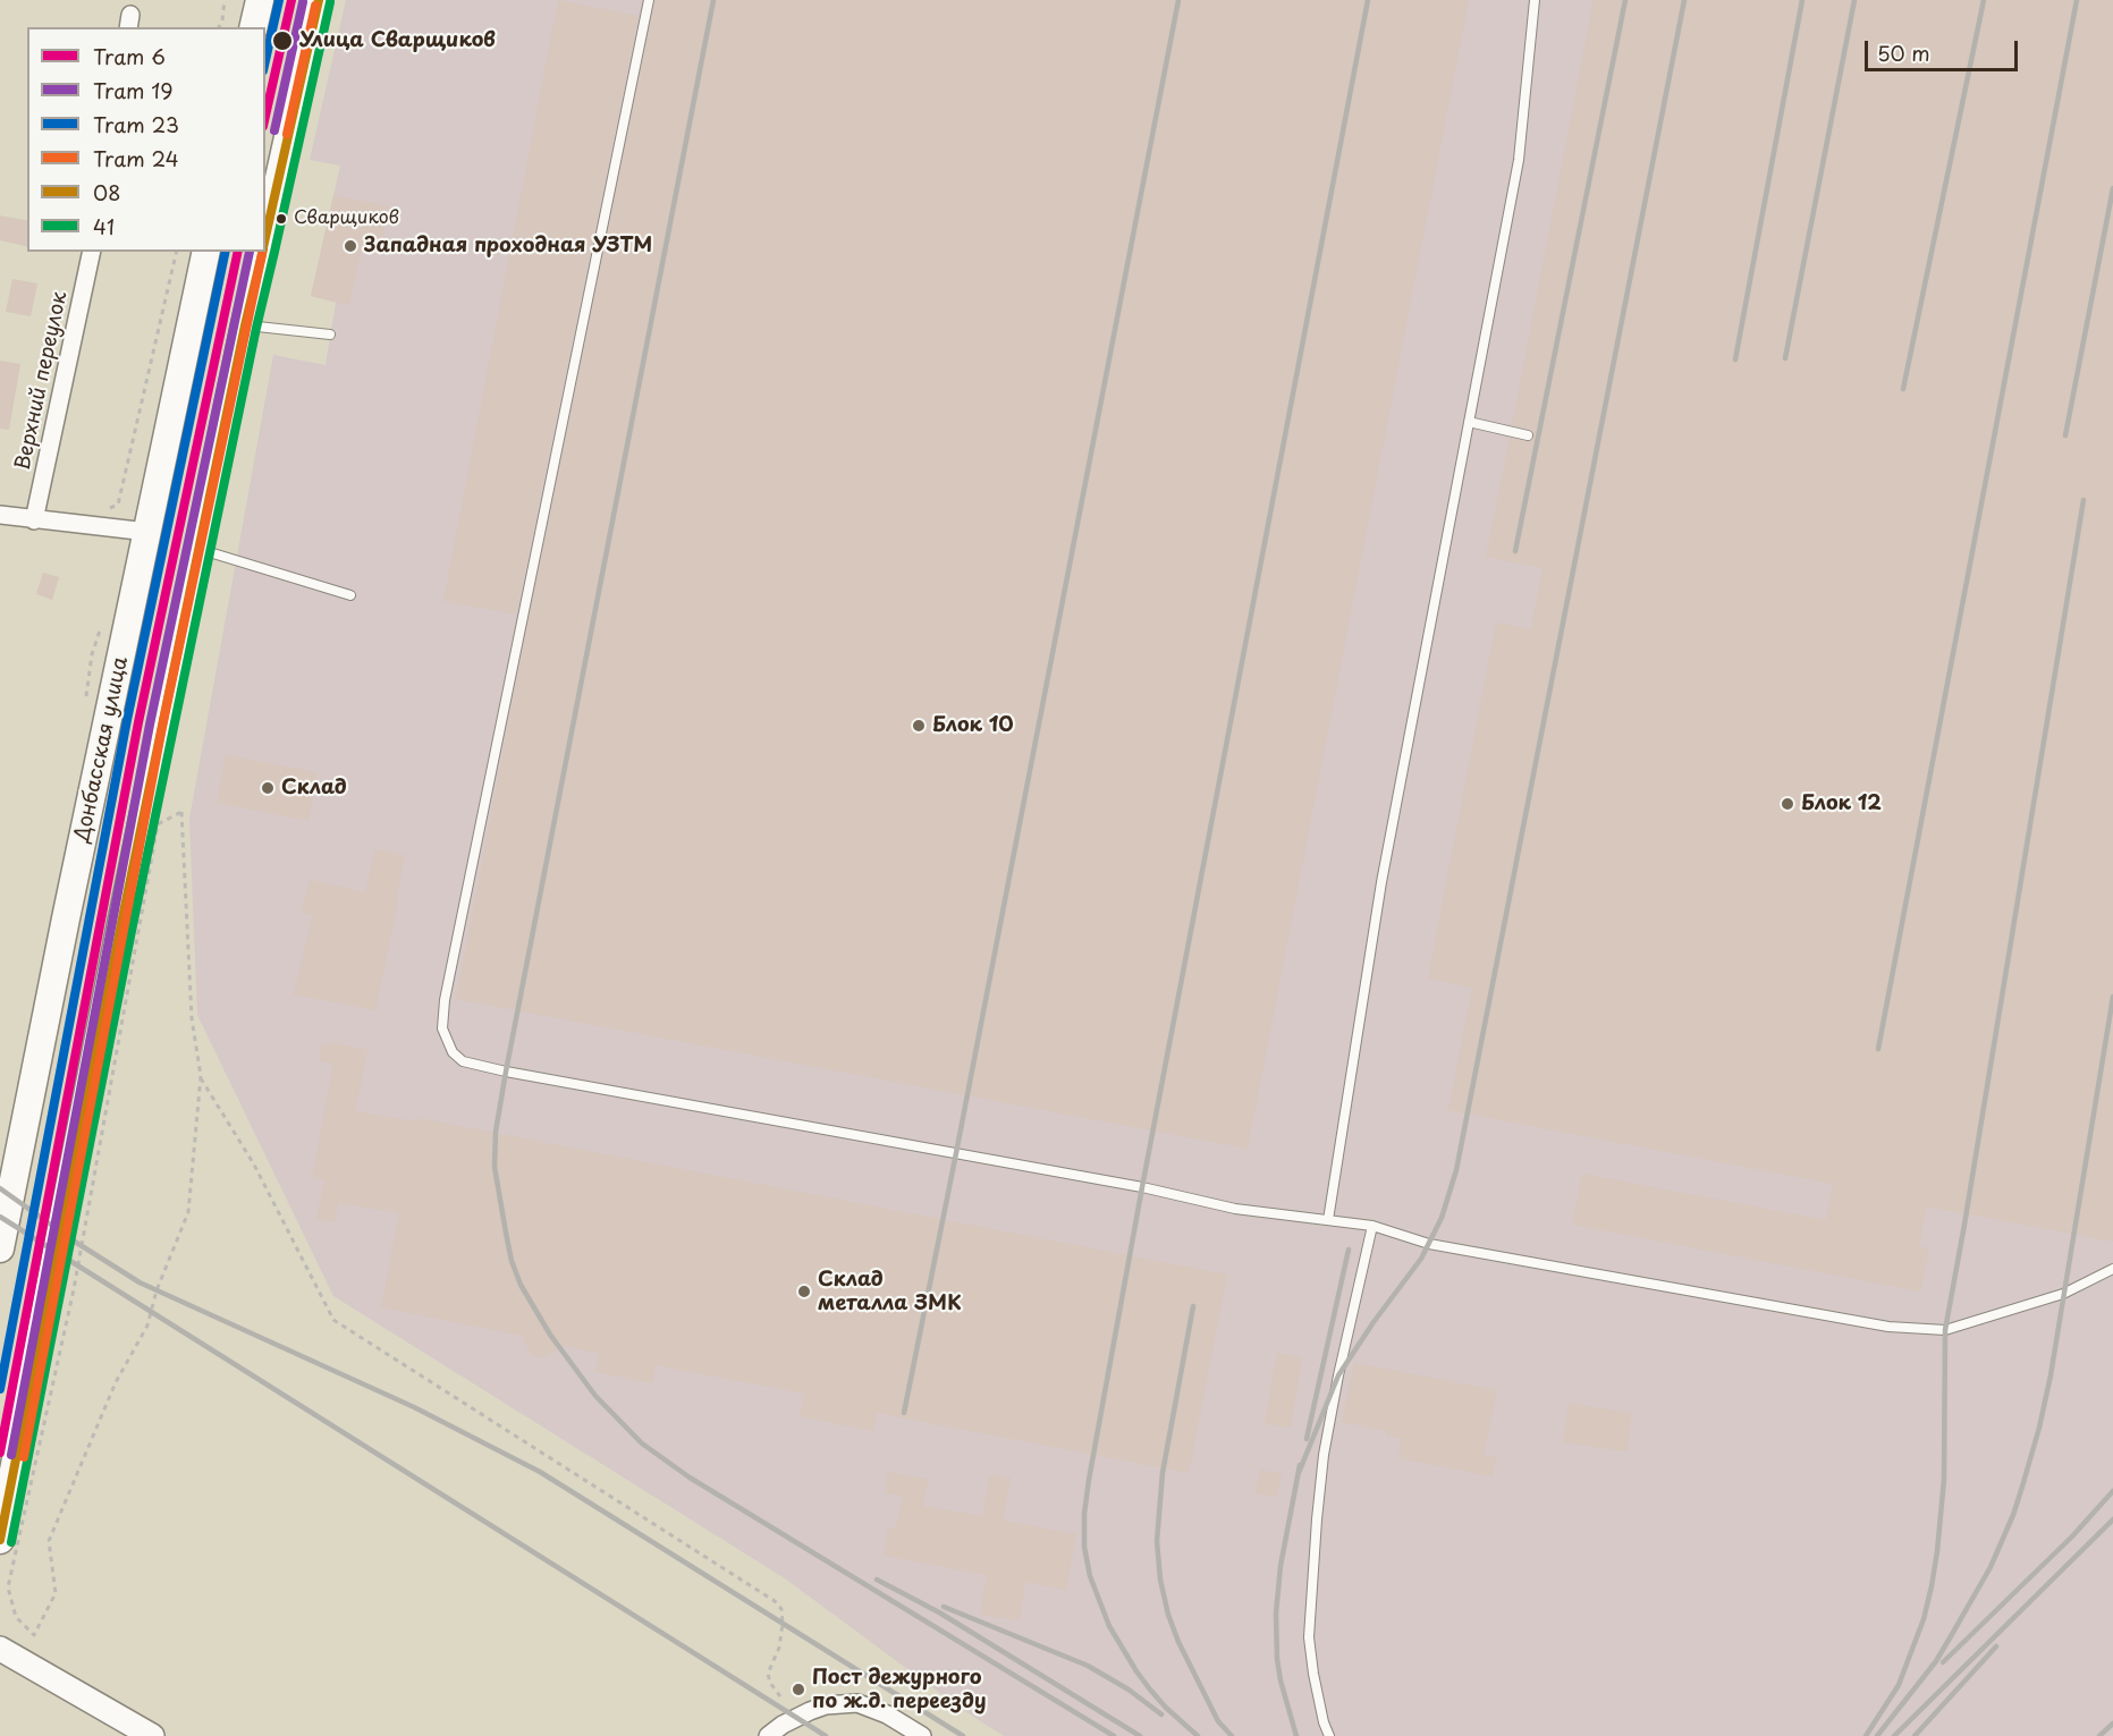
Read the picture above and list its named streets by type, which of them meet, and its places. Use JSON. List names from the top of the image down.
{
  "streets": {
    "main road": ["Донбасская улица"],
    "street": ["Верхний переулок"]
  },
  "places": [
    "Улица Сварщиков",
    "Сварщиков",
    "Западная проходная УЗТМ",
    "Блок 10",
    "Склад",
    "Блок 12",
    "Склад металла ЗМК",
    "Пост дежурного по ж.д. переезду"
  ],
  "lines": [
    "tram line 6",
    "tram line 23",
    "transit line 08",
    "tram line 19",
    "transit line 41",
    "tram line 24"
  ],
  "legend": [
    "Tram 6",
    "Tram 19",
    "Tram 23",
    "Tram 24",
    "08",
    "41"
  ],
  "scale_bar": "50 m"
}
